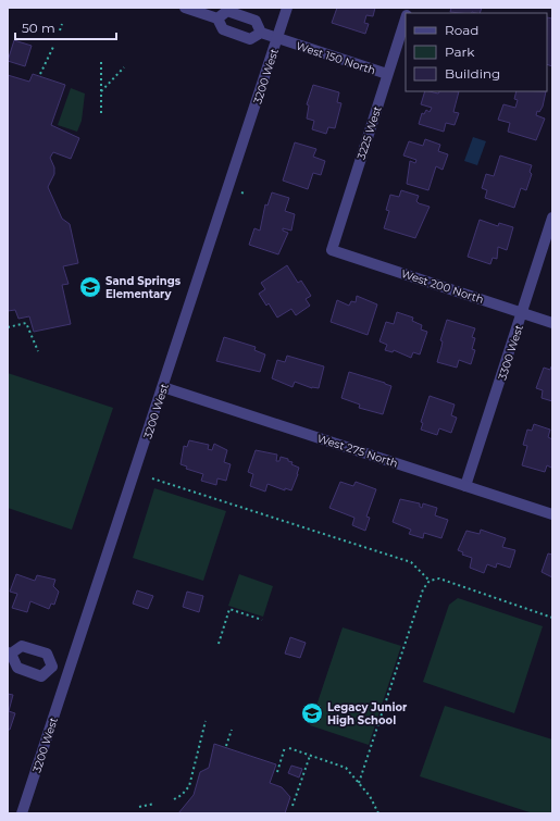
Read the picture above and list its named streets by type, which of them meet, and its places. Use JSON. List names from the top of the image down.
{
  "streets": {
    "street": [
      "West 150 North",
      "3200 West",
      "3225 West",
      "West 200 North",
      "3300 West",
      "West 275 North"
    ]
  },
  "crossings": [
    ["West 150 North", "3200 West"],
    ["West 150 North", "3225 West"],
    ["3200 West", "West 275 North"],
    ["3225 West", "West 200 North"],
    ["West 200 North", "3300 West"],
    ["3300 West", "West 275 North"]
  ],
  "places": {
    "school or university": ["Sand Springs Elementary", "Legacy Junior High School"]
  },
  "legend": ["Road", "Park", "Building"],
  "scale_bar": "50 m"
}
